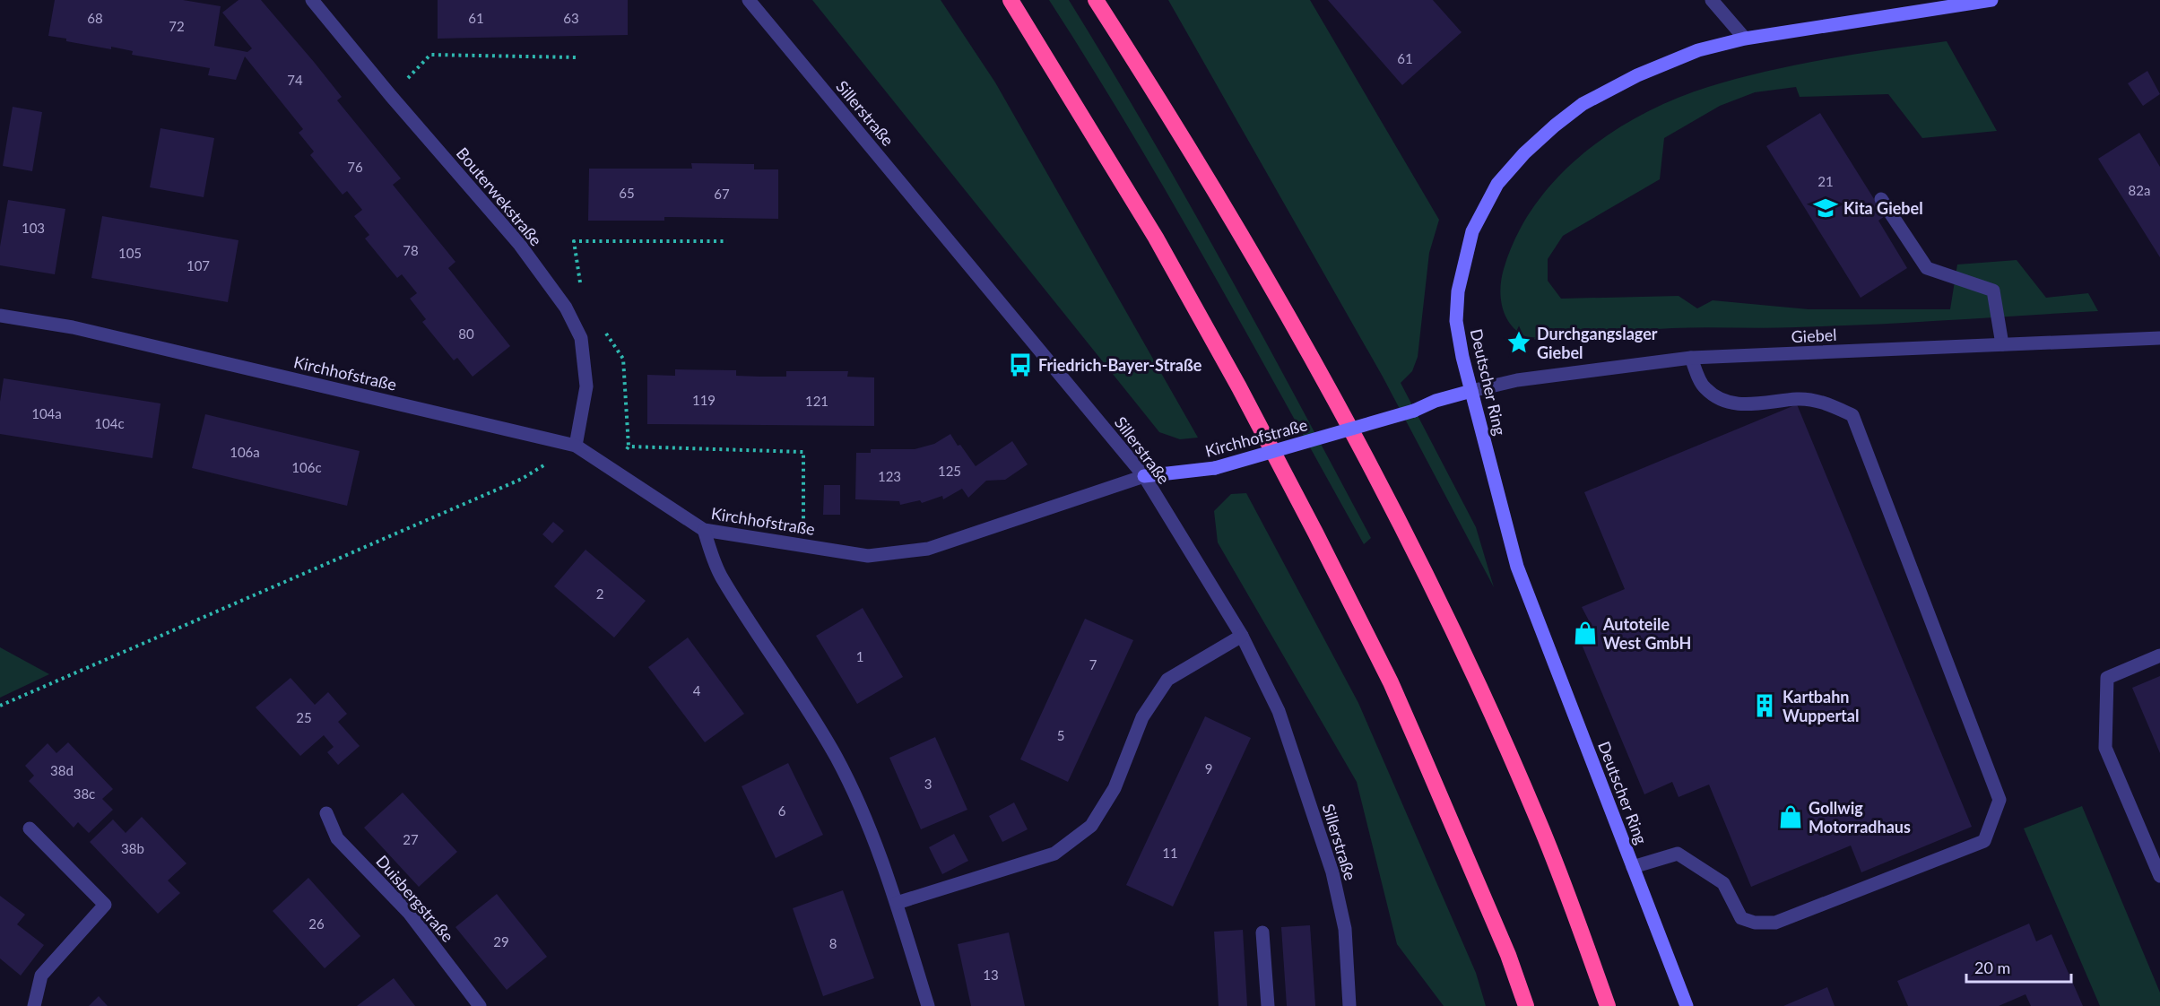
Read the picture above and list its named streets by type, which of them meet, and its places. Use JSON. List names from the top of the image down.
{
  "streets": {
    "street": [
      "Sillerstraße",
      "Bouterwekstraße",
      "Giebel",
      "Kirchhofstraße",
      "Deutscher Ring",
      "Duisbergstraße"
    ]
  },
  "crossings": [
    ["Sillerstraße", "Kirchhofstraße"],
    ["Bouterwekstraße", "Kirchhofstraße"],
    ["Giebel", "Kirchhofstraße"],
    ["Giebel", "Deutscher Ring"],
    ["Kirchhofstraße", "Deutscher Ring"]
  ],
  "places": {
    "school or university": ["Kita Giebel"],
    "place": ["Durchgangslager Giebel"],
    "bus stop": ["Friedrich-Bayer-Straße"],
    "shop": ["Autoteile West GmbH", "Gollwig Motorradhaus"],
    "building": ["Kartbahn Wuppertal"]
  },
  "house_numbers": [
    "68",
    "61",
    "63",
    "72",
    "61",
    "74",
    "76",
    "21",
    "82a",
    "65",
    "67",
    "103",
    "78",
    "105",
    "107",
    "80",
    "119",
    "121",
    "104a",
    "104c",
    "106a",
    "106c",
    "125",
    "123",
    "2",
    "1",
    "7",
    "4",
    "25",
    "5",
    "9",
    "38d",
    "3",
    "38c",
    "6",
    "27",
    "38b",
    "11",
    "26",
    "29",
    "8",
    "13"
  ],
  "scale_bar": "20 m"
}
